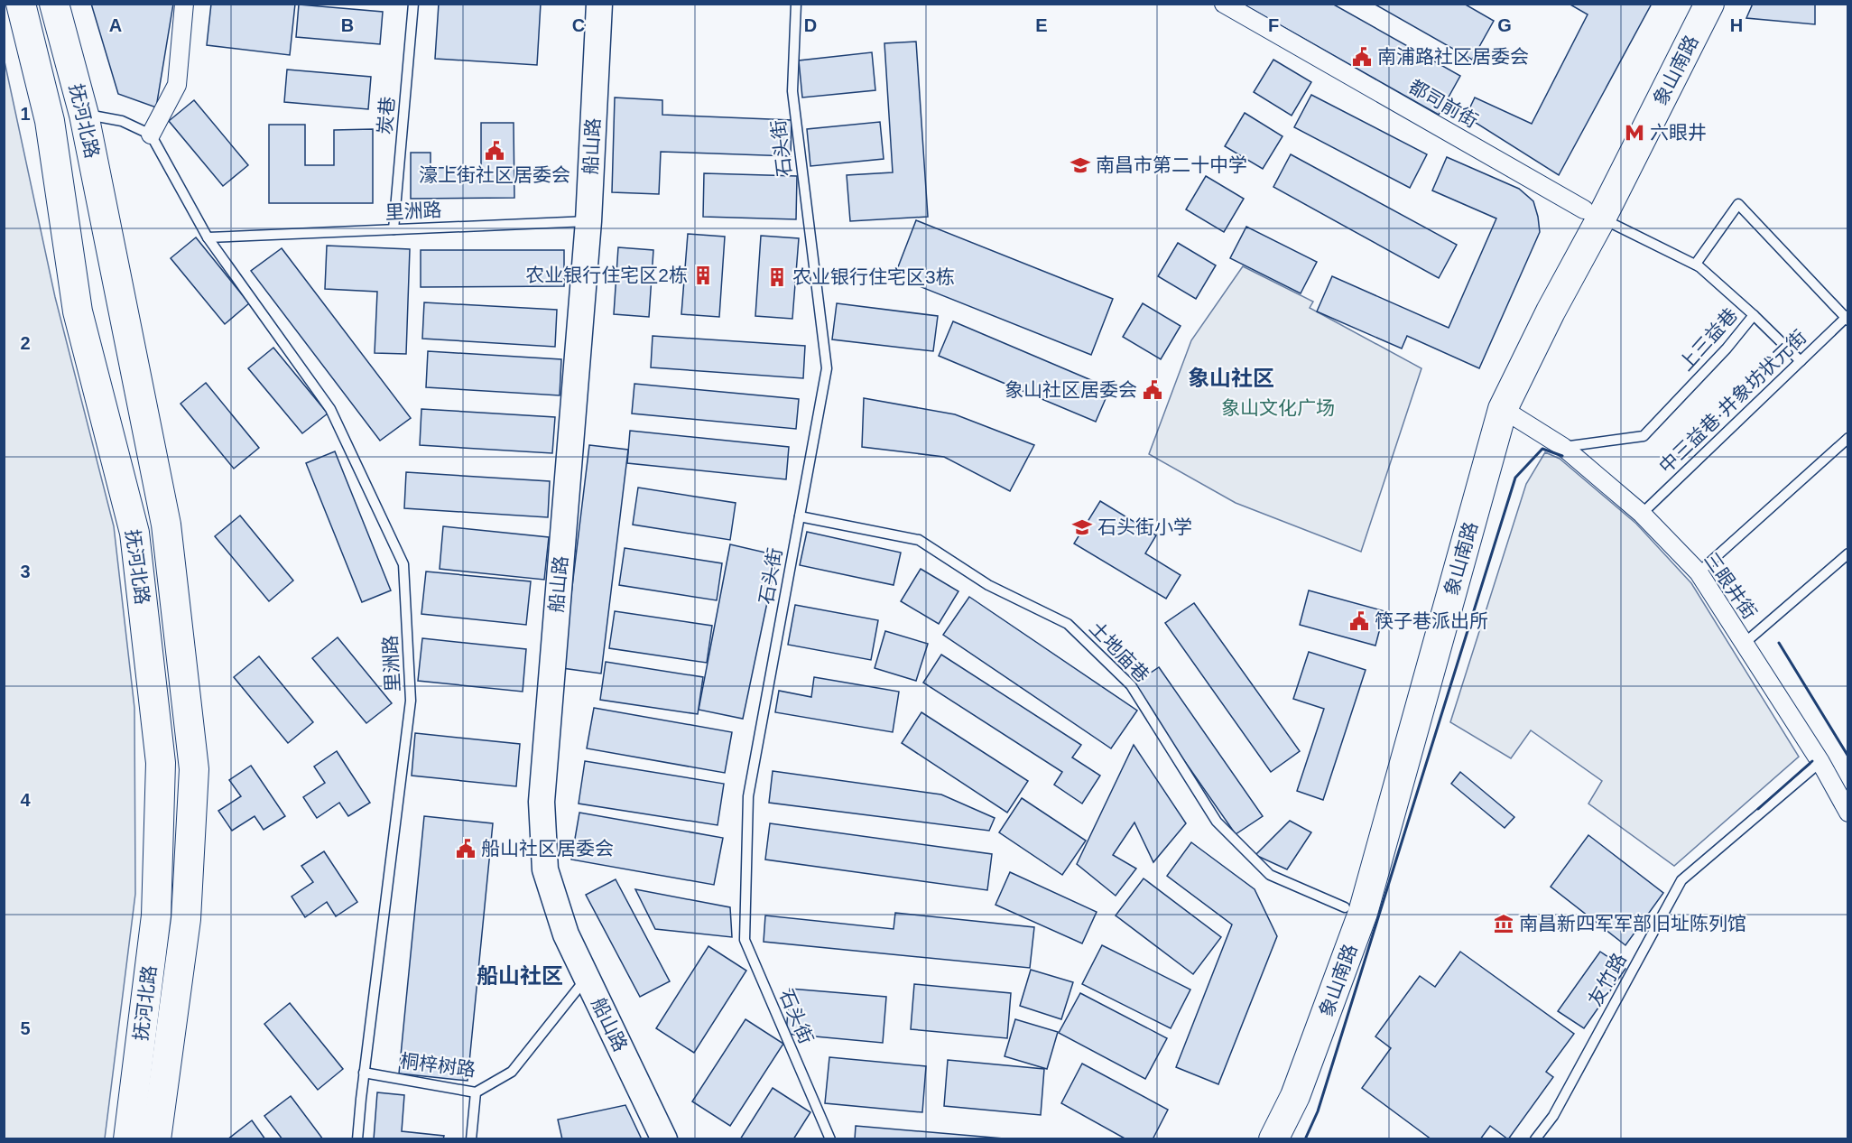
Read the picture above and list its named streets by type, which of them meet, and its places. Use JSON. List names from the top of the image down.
{
  "streets": {
    "main road": ["象山南路", "抚河北路"],
    "street": ["都司前街", "船山路", "三眼井街"],
    "lane": [
      "炭巷",
      "石头街",
      "里洲路",
      "上三益巷",
      "中三益巷·井象坊状元街",
      "土地庙巷",
      "友竹路",
      "桐梓树路"
    ]
  },
  "crossings": [
    ["象山南路", "都司前街"],
    ["象山南路", "上三益巷"],
    ["象山南路", "三眼井街"],
    ["象山南路", "土地庙巷"],
    ["都司前街", "上三益巷"],
    ["炭巷", "里洲路"],
    ["船山路", "里洲路"],
    ["船山路", "桐梓树路"],
    ["石头街", "土地庙巷"],
    ["里洲路", "桐梓树路"],
    ["上三益巷", "三眼井街"],
    ["中三益巷·井象坊状元街", "三眼井街"],
    ["三眼井街", "友竹路"]
  ],
  "districts": ["象山社区", "船山社区"],
  "parks": ["象山文化广场"],
  "places": {
    "public building": [
      "南浦路社区居委会",
      "濠上街社区居委会",
      "象山社区居委会",
      "筷子巷派出所",
      "船山社区居委会"
    ],
    "metro station": ["六眼井"],
    "school or university": ["南昌市第二十中学", "石头街小学"],
    "building": ["农业银行住宅区2栋", "农业银行住宅区3栋"],
    "museum": ["南昌新四军军部旧址陈列馆"]
  },
  "grid": {
    "columns": [
      "A",
      "B",
      "C",
      "D",
      "E",
      "F",
      "G",
      "H"
    ],
    "rows": [
      "1",
      "2",
      "3",
      "4",
      "5"
    ]
  }
}
